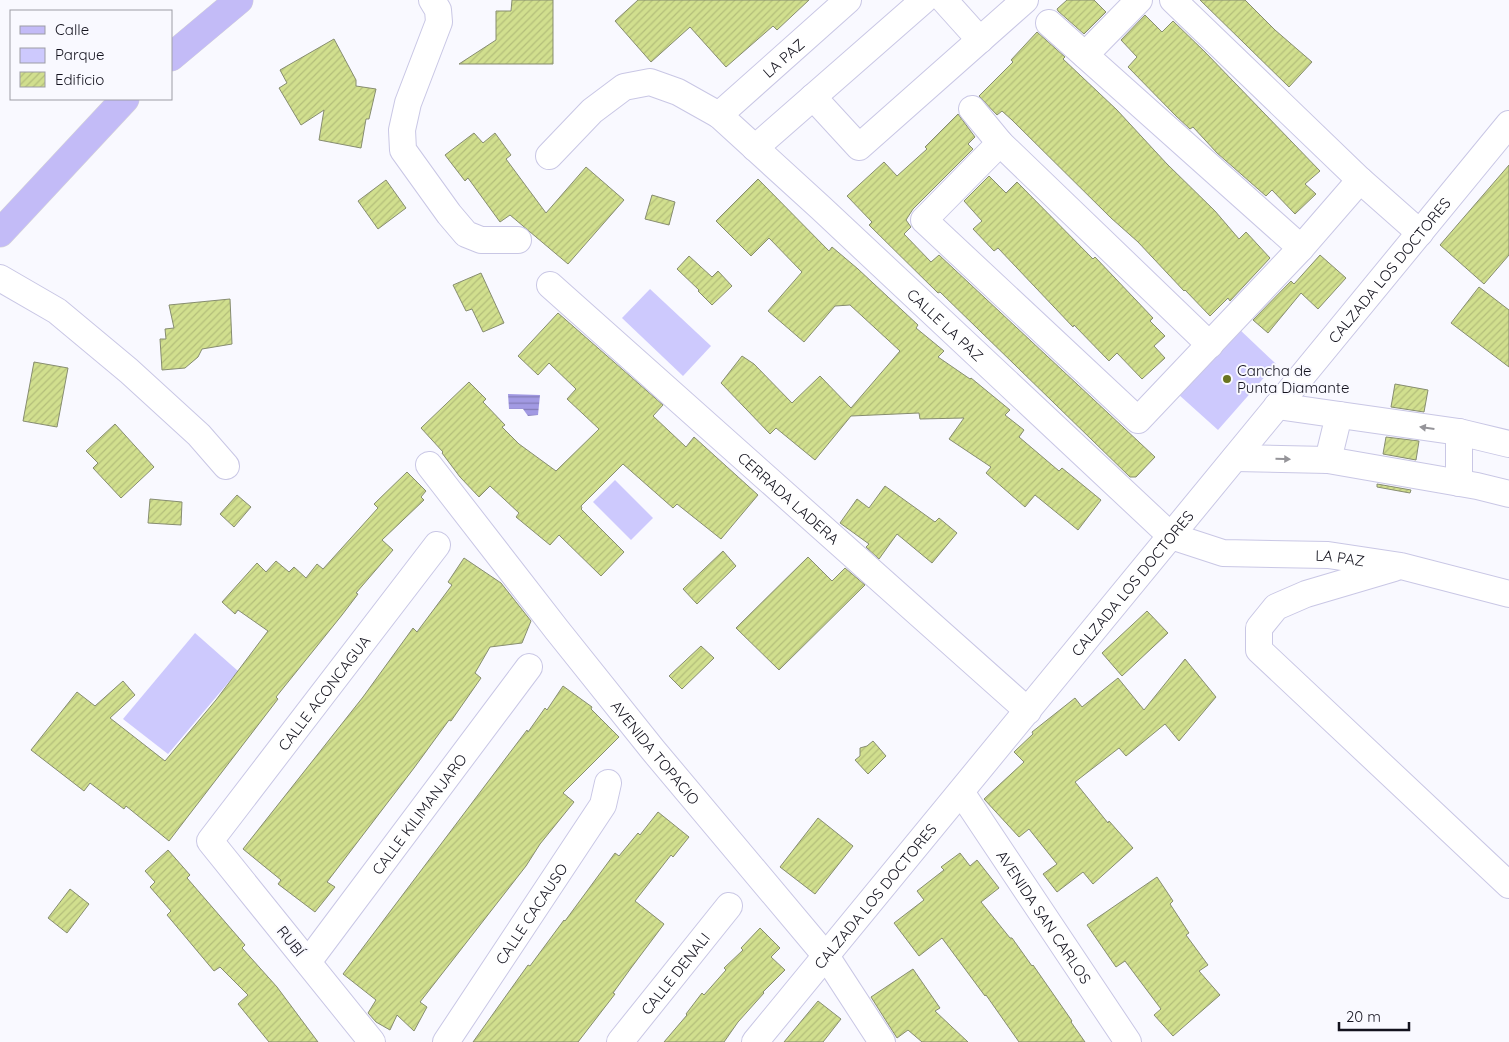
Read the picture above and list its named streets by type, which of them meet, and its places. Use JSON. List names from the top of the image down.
{
  "streets": {
    "street": [
      "LA PAZ",
      "CALZADA LOS DOCTORES",
      "CALLE LA PAZ",
      "CERRADA LADERA",
      "CALLE ACONCAGUA",
      "AVENIDA TOPACIO",
      "CALLE KILIMANJARO",
      "CALLE CACAUSO",
      "AVENIDA SAN CARLOS",
      "RUBÍ",
      "CALLE DENALI"
    ]
  },
  "crossings": [
    ["LA PAZ", "CALZADA LOS DOCTORES"],
    ["LA PAZ", "CALLE LA PAZ"],
    ["CALZADA LOS DOCTORES", "CALLE LA PAZ"],
    ["CALZADA LOS DOCTORES", "CERRADA LADERA"],
    ["CALZADA LOS DOCTORES", "AVENIDA TOPACIO"],
    ["CALZADA LOS DOCTORES", "AVENIDA SAN CARLOS"],
    ["CALLE ACONCAGUA", "RUBÍ"],
    ["CALLE KILIMANJARO", "RUBÍ"]
  ],
  "places": ["Cancha de Punta Diamante"],
  "legend": ["Calle", "Parque", "Edificio"],
  "scale_bar": "20 m"
}
